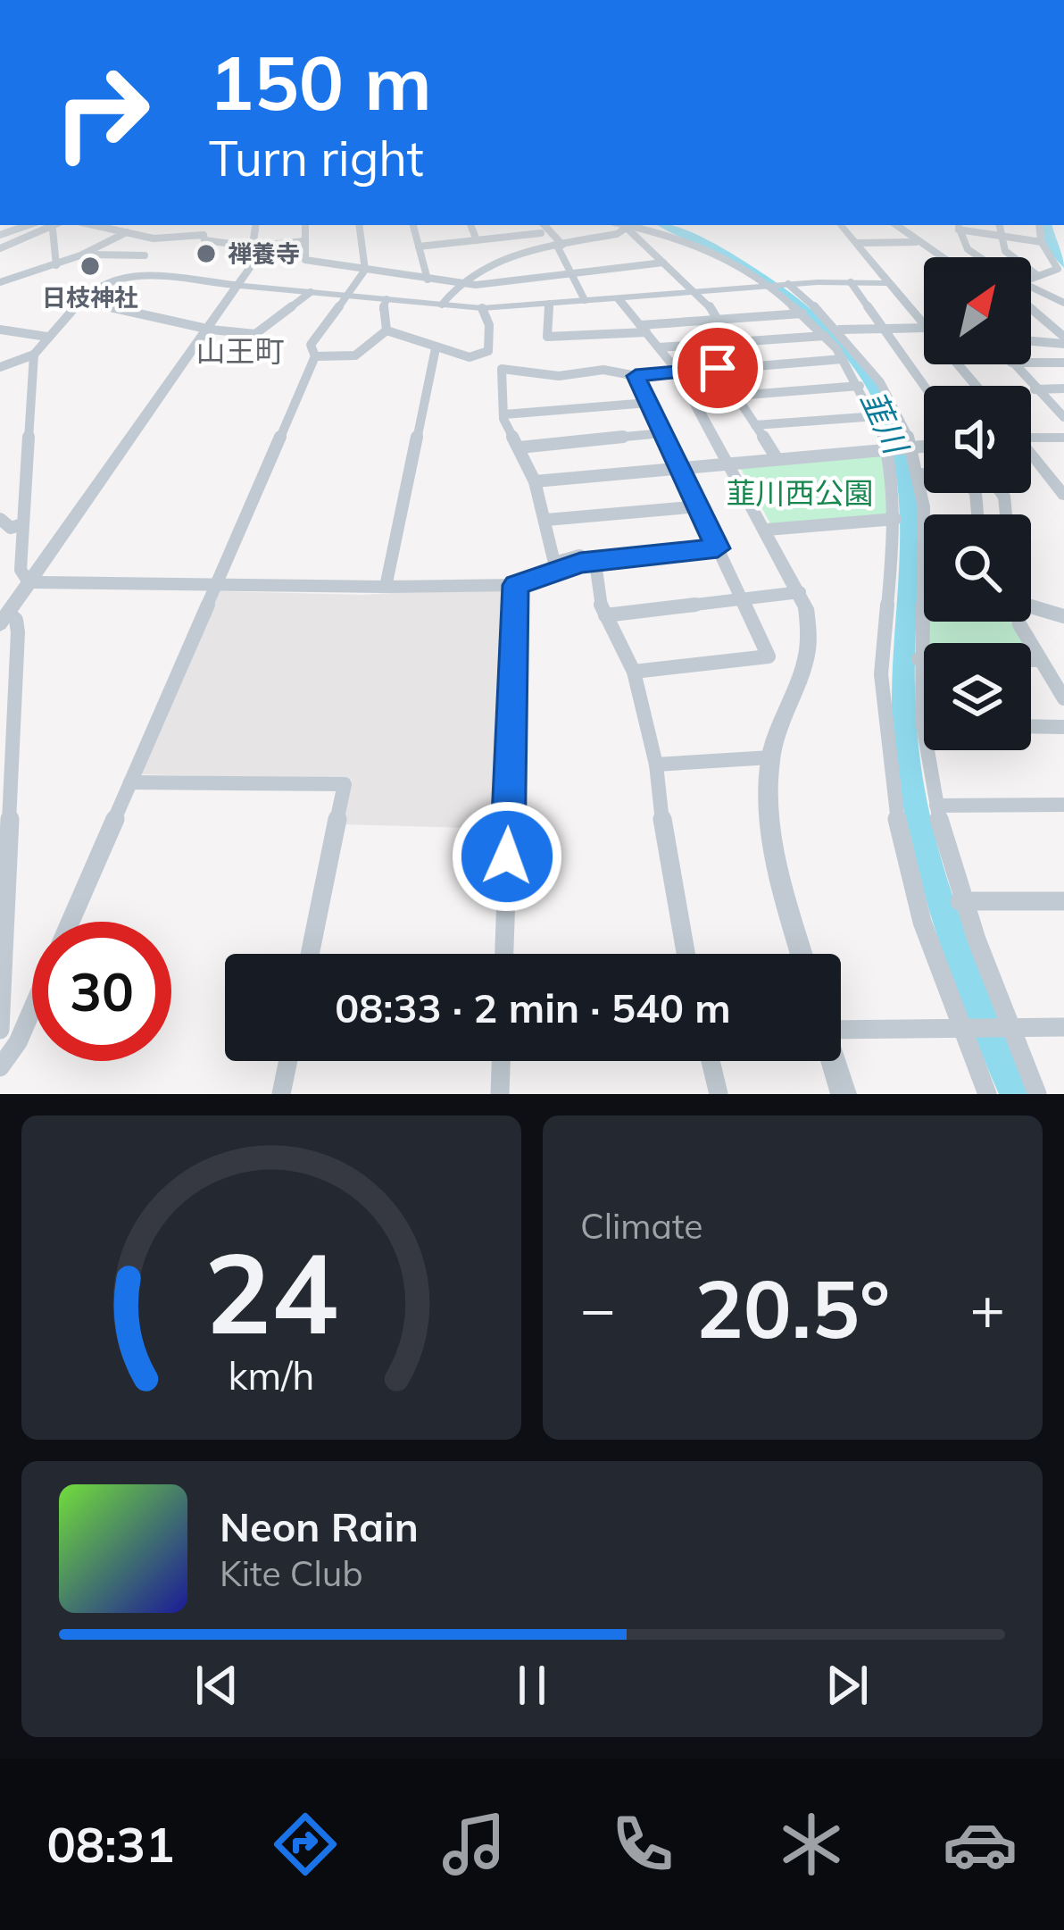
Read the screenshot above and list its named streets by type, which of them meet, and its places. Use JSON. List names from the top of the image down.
{
  "districts": ["山王町"],
  "water": ["韮川"],
  "parks": ["韮川西公園"],
  "places": ["禅養寺", "日枝神社"],
  "north": "top right",
  "page": {
    "turn": ["150 m", "Turn right"],
    "limit": "30",
    "trip": "08:33 · 2 min · 540 m",
    "tile": "Climate",
    "heat": ["−", "20.5°", "+"],
    "song": ["Neon Rain", "Kite Club"],
    "tabs": "08:31",
    "gauge": ["24", "km/h"]
  }
}
